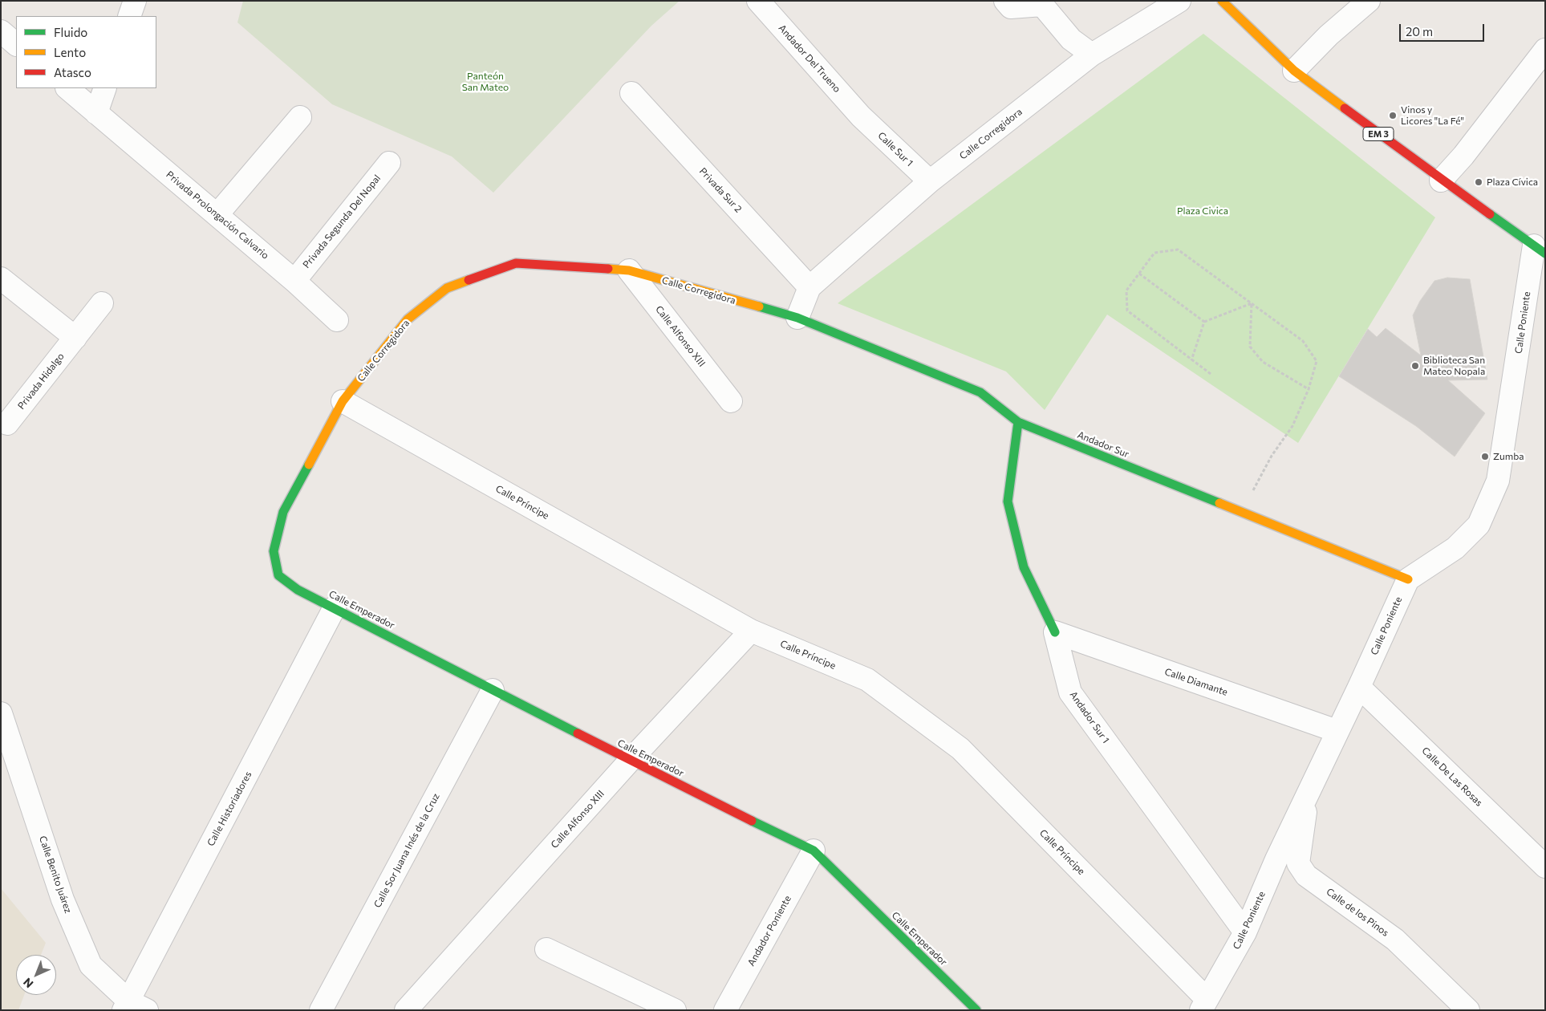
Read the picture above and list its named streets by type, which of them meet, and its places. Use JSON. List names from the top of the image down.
{
  "streets": {
    "street": [
      "Andador Del Trueno",
      "Calle Corregidora",
      "EM 3",
      "Calle Sur 1",
      "Privada Sur 2",
      "Privada Prolongación Calvario",
      "Privada Segunda Del Nopal",
      "Calle Poniente",
      "Calle Alfonso XIII",
      "Privada Hidalgo",
      "Andador Sur",
      "Calle Príncipe",
      "Calle Emperador",
      "Calle Diamante",
      "Andador Sur 1",
      "Calle De Las Rosas",
      "Calle Historiadores",
      "Calle Sor Juana Inés de la Cruz",
      "Calle Benito Juárez",
      "Calle de los Pinos",
      "Andador Poniente"
    ]
  },
  "crossings": [
    ["Andador Del Trueno", "Calle Sur 1"],
    ["Calle Corregidora", "Calle Sur 1"],
    ["Calle Corregidora", "Privada Sur 2"],
    ["Calle Corregidora", "Calle Alfonso XIII"],
    ["Calle Corregidora", "Andador Sur"],
    ["Calle Corregidora", "Calle Príncipe"],
    ["Calle Corregidora", "Calle Emperador"],
    ["EM 3", "Calle Poniente"],
    ["Privada Prolongación Calvario", "Privada Segunda Del Nopal"],
    ["Calle Poniente", "Andador Sur"],
    ["Calle Poniente", "Calle Príncipe"],
    ["Calle Poniente", "Calle Diamante"],
    ["Calle Poniente", "Andador Sur 1"],
    ["Calle Poniente", "Calle De Las Rosas"],
    ["Calle Poniente", "Calle de los Pinos"],
    ["Calle Alfonso XIII", "Calle Príncipe"],
    ["Calle Alfonso XIII", "Calle Emperador"],
    ["Andador Sur", "Andador Sur 1"],
    ["Calle Emperador", "Calle Historiadores"],
    ["Calle Emperador", "Calle Sor Juana Inés de la Cruz"],
    ["Calle Emperador", "Andador Poniente"],
    ["Calle Diamante", "Andador Sur 1"],
    ["Calle Historiadores", "Calle Benito Juárez"]
  ],
  "parks": ["Panteón San Mateo", "Plaza Civica"],
  "places": [
    "Vinos y Licores \"La Fé\"",
    "Plaza Cívica",
    "Biblioteca San Mateo Nopala",
    "Zumba"
  ],
  "legend": ["Fluido", "Lento", "Atasco"],
  "scale_bar": "20 m",
  "north": "bottom left"
}
